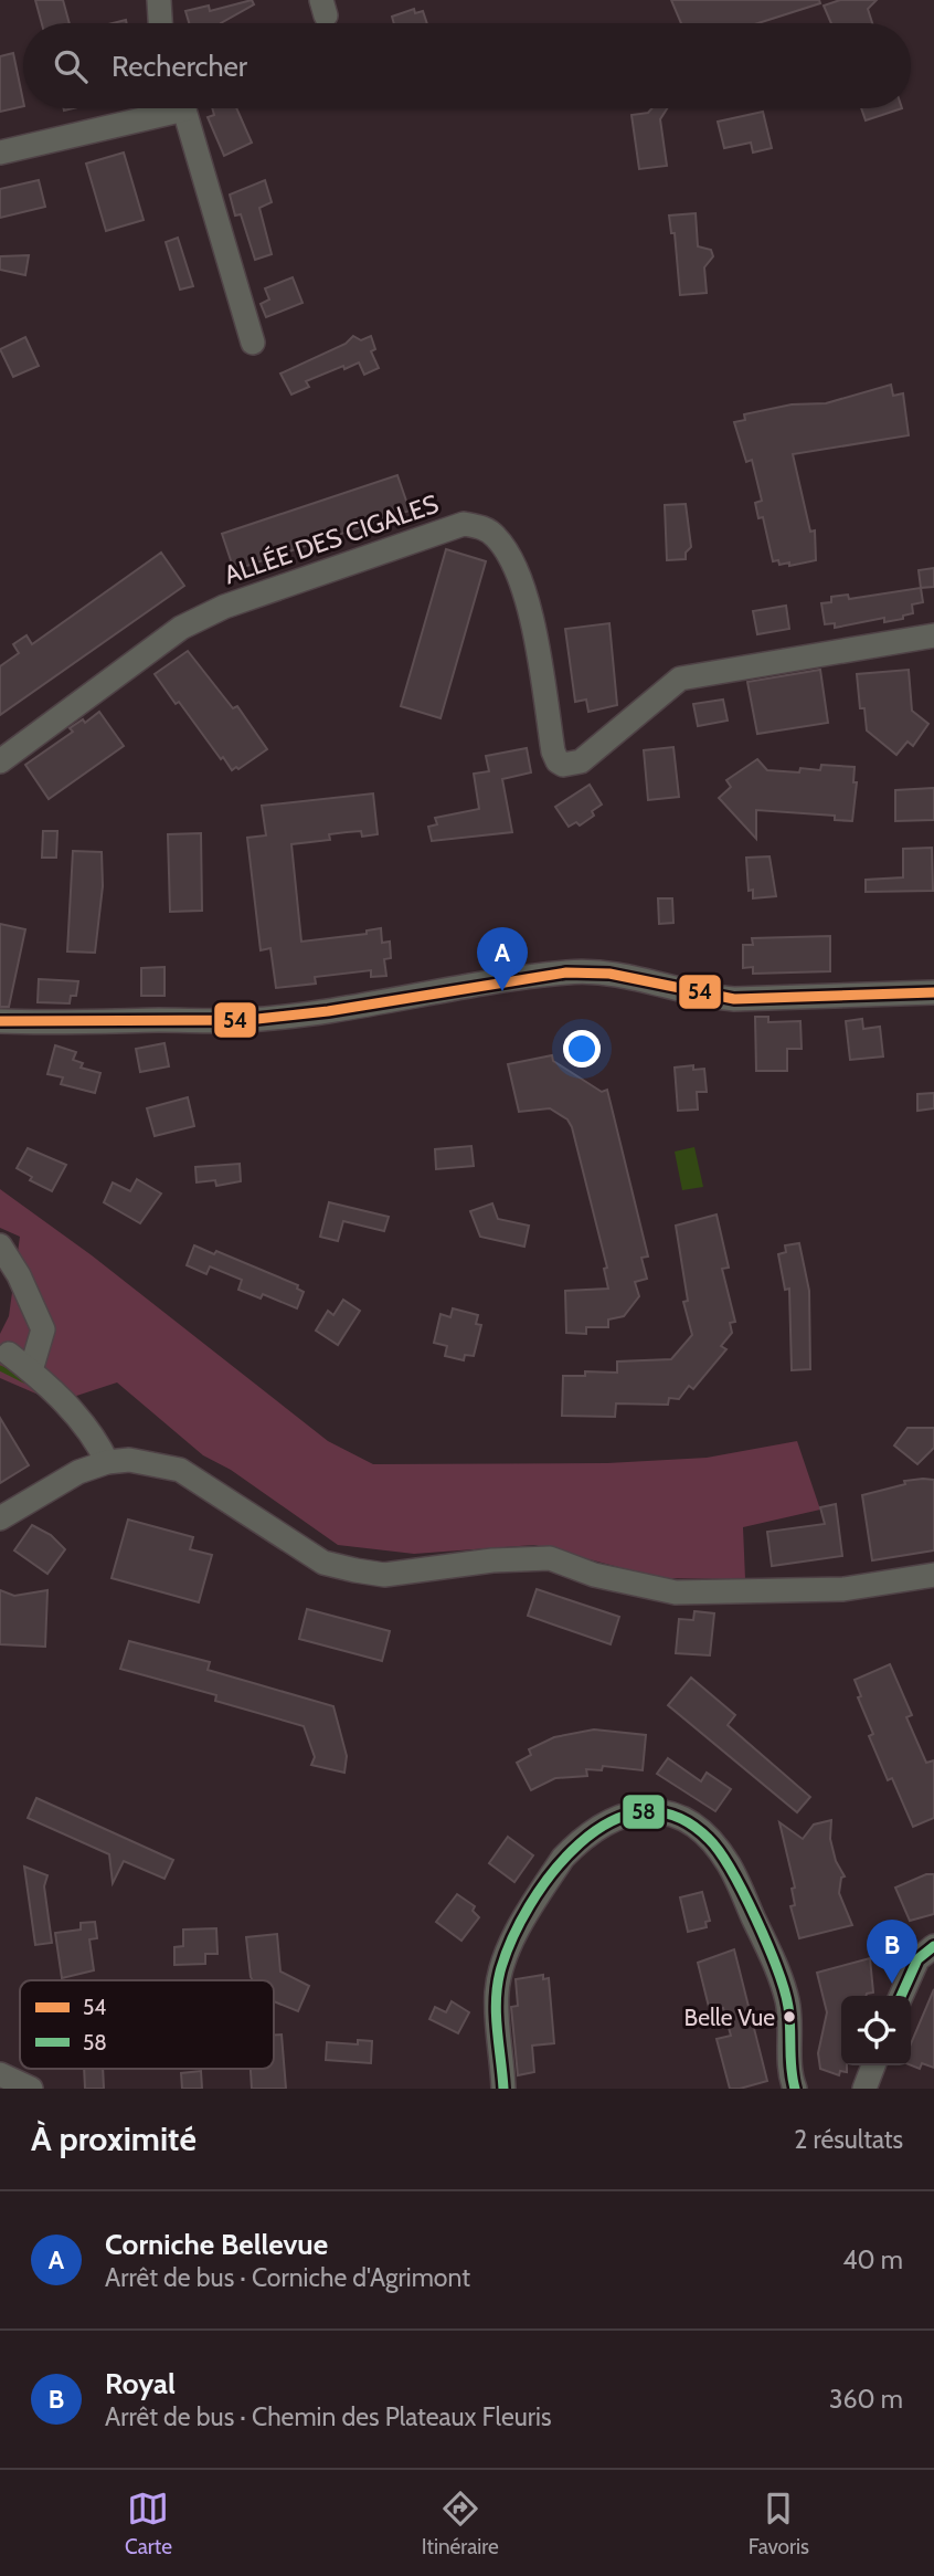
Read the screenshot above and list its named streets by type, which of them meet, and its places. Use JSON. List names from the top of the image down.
{
  "streets": {
    "street": ["ALLÉE DES CIGALES"]
  },
  "places": ["Belle Vue"],
  "lines": ["transit line 54", "transit line 58"],
  "legend": ["54", "58"],
  "page": {
    "search": "Rechercher",
    "pins": ["A", "B"],
    "heading": ["À proximité", "2 résultats"],
    "list": [
      {
        "mark": "A",
        "name": "Corniche Bellevue",
        "note": "Arrêt de bus · Corniche d'Agrimont",
        "value": "40 m"
      },
      {
        "mark": "B",
        "name": "Royal",
        "note": "Arrêt de bus · Chemin des Plateaux Fleuris",
        "value": "360 m"
      }
    ],
    "nav": ["Carte", "Itinéraire", "Favoris"]
  }
}
